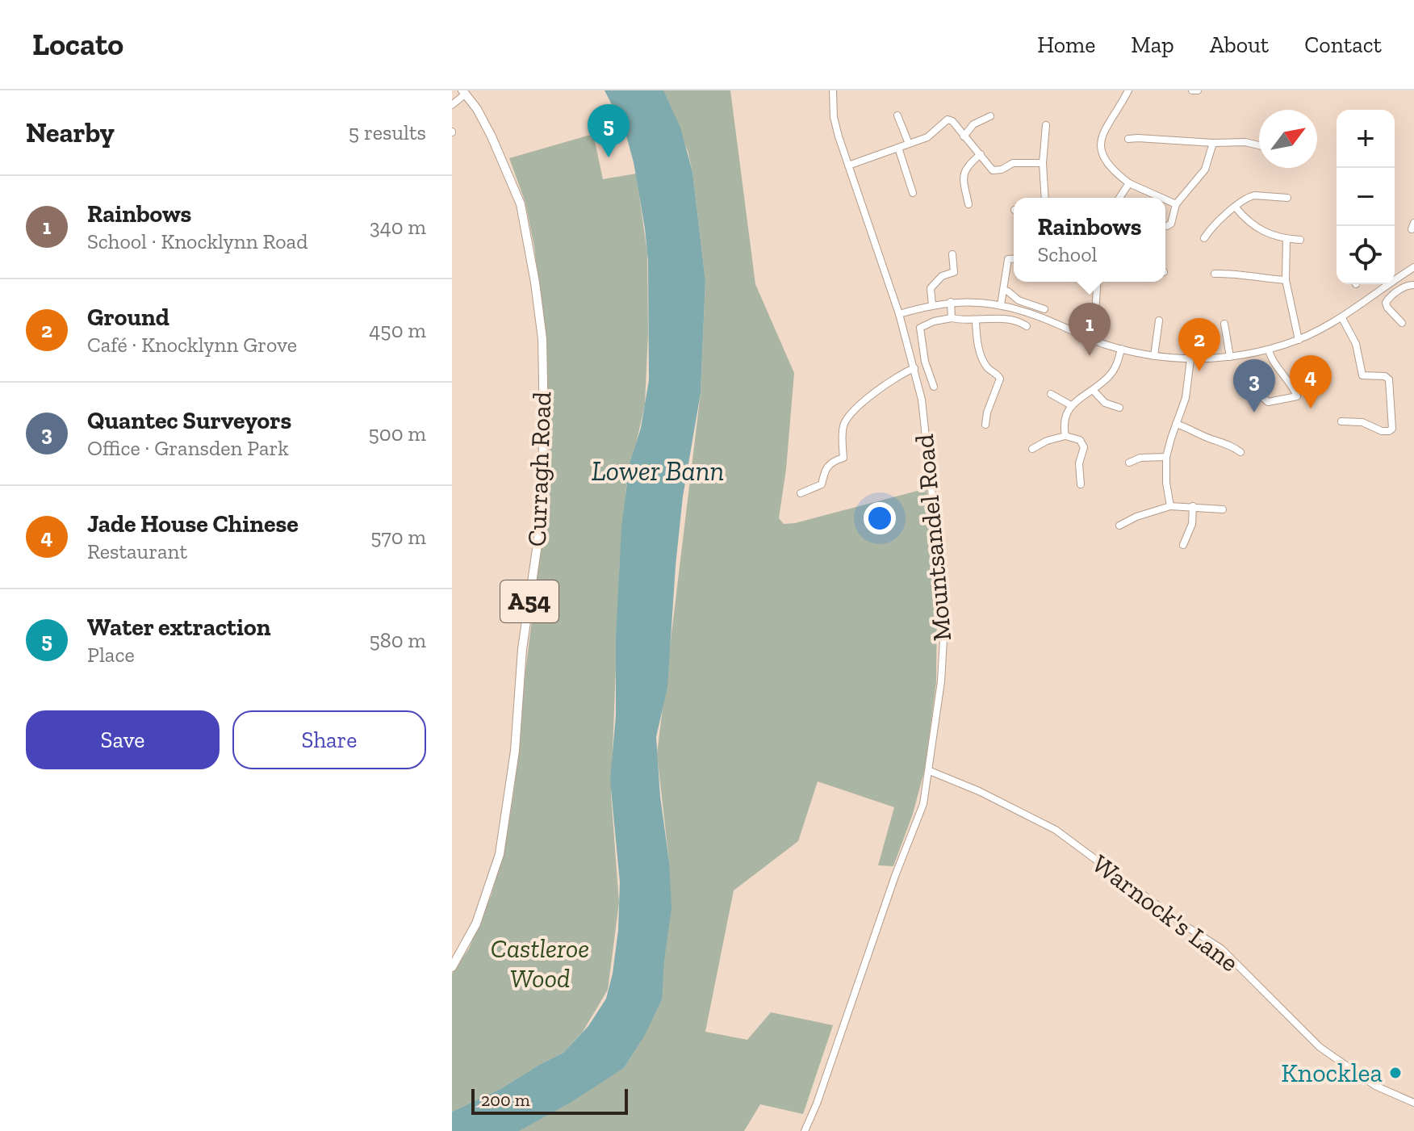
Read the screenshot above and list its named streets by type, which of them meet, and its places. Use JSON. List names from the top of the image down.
{
  "streets": {
    "main road": ["Curragh Road", "A54"],
    "street": ["Mountsandel Road", "Warnock's Lane"]
  },
  "crossings": [
    ["Mountsandel Road", "Warnock's Lane"]
  ],
  "water": ["Lower Bann"],
  "parks": ["Castleroe Wood"],
  "places": ["Knocklea"],
  "scale_bar": "200 m",
  "north": "top right",
  "page": {
    "header": "Locato",
    "nav": [
      "Home",
      "Map",
      "About",
      "Contact"
    ],
    "heading": ["Nearby", "5 results"],
    "pins": [
      "5",
      "1",
      "2",
      "4",
      "3"
    ],
    "map_buttons": ["+", "−"],
    "list": [
      {
        "mark": "1",
        "name": "Rainbows",
        "note": "School · Knocklynn Road",
        "value": "340 m"
      },
      {
        "mark": "2",
        "name": "Ground",
        "note": "Café · Knocklynn Grove",
        "value": "450 m"
      },
      {
        "mark": "3",
        "name": "Quantec Surveyors",
        "note": "Office · Gransden Park",
        "value": "500 m"
      },
      {
        "mark": "4",
        "name": "Jade House Chinese",
        "note": "Restaurant",
        "value": "570 m"
      },
      {
        "mark": "5",
        "name": "Water extraction",
        "note": "Place",
        "value": "580 m"
      }
    ],
    "popup": ["Rainbows", "School"],
    "buttons": ["Save", "Share"],
    "scale": "200 m"
  }
}
